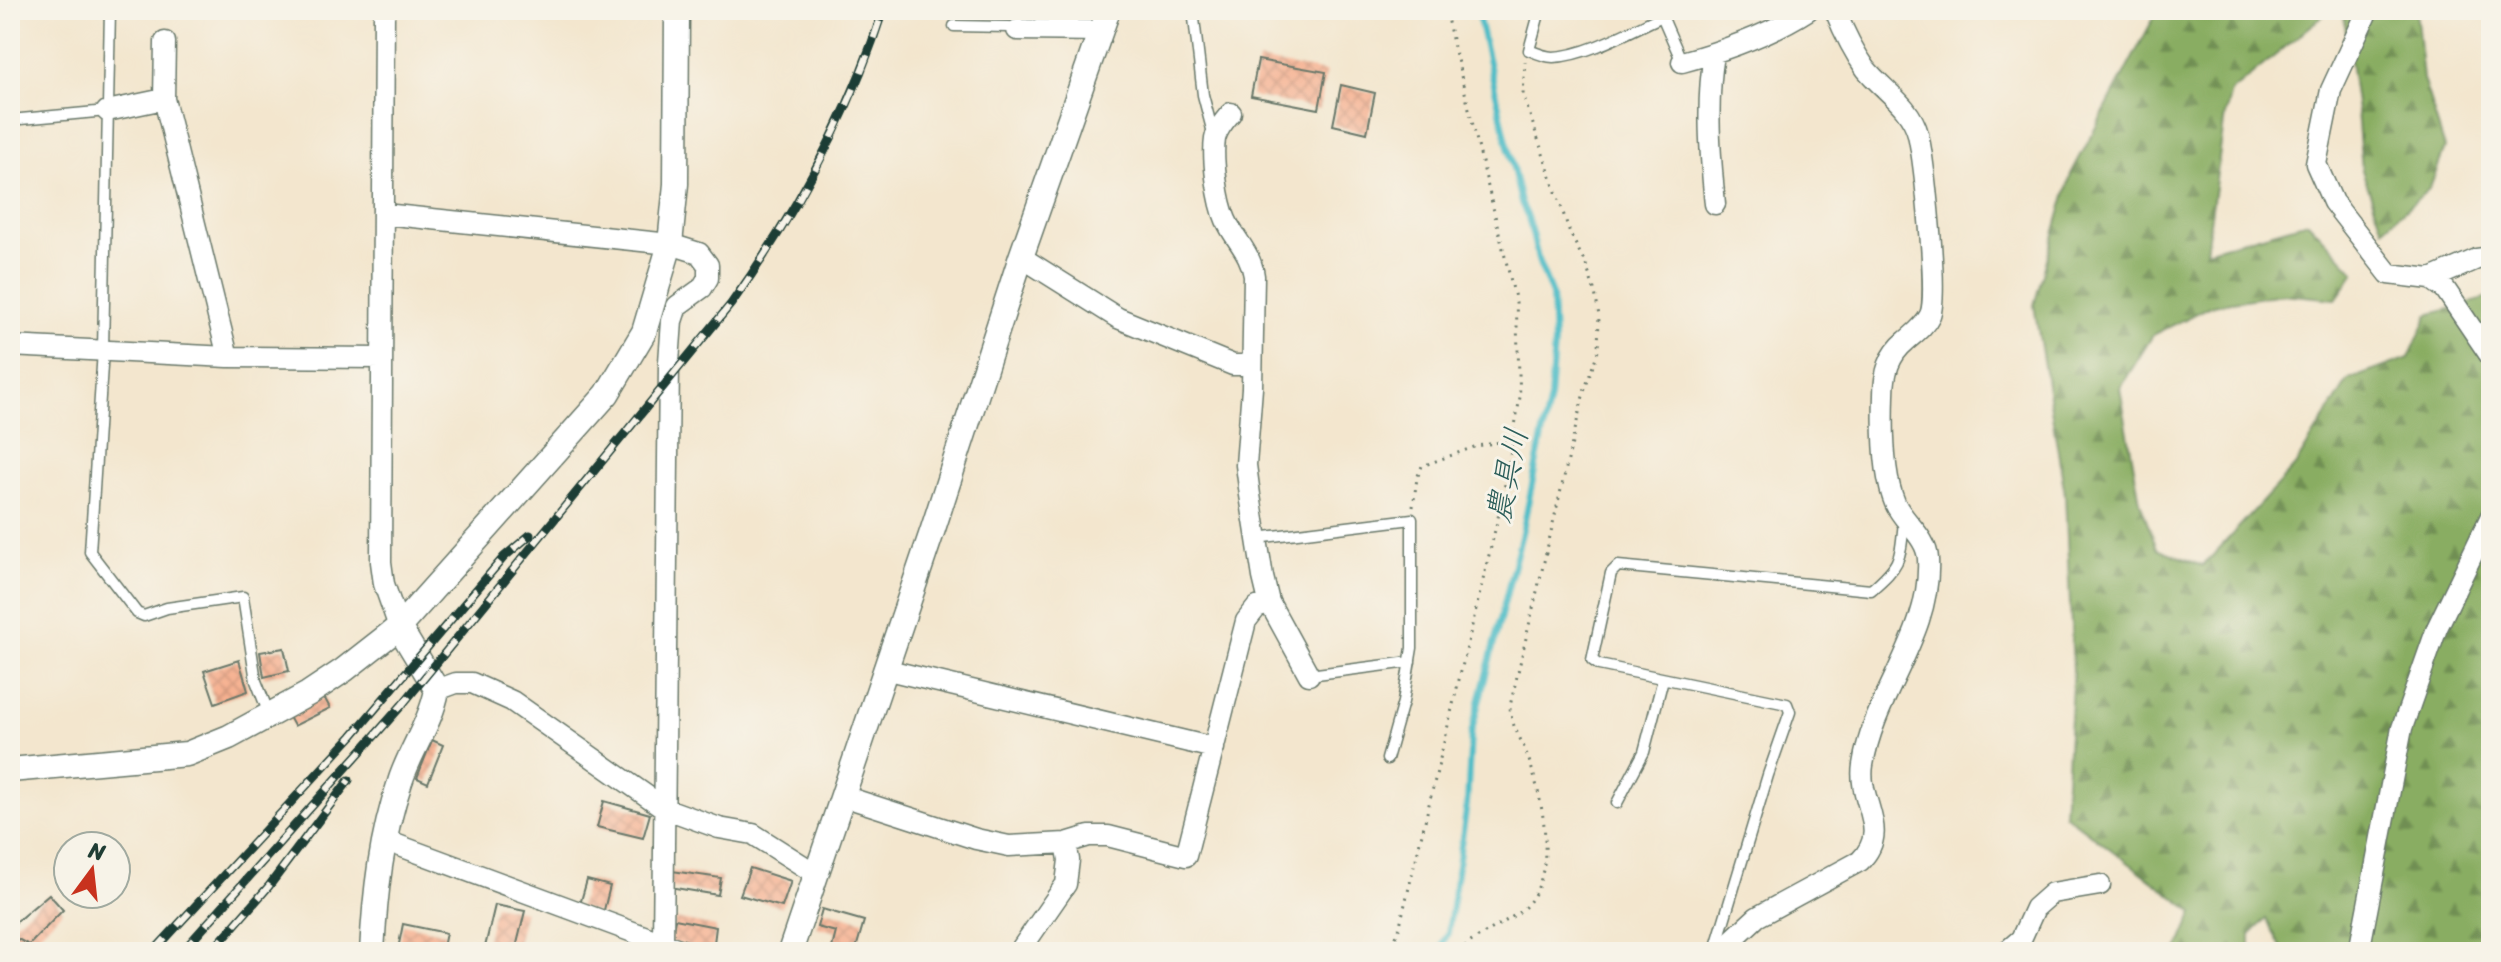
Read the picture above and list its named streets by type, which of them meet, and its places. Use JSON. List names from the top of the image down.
{
  "water": ["農具川"],
  "north": "top"
}
